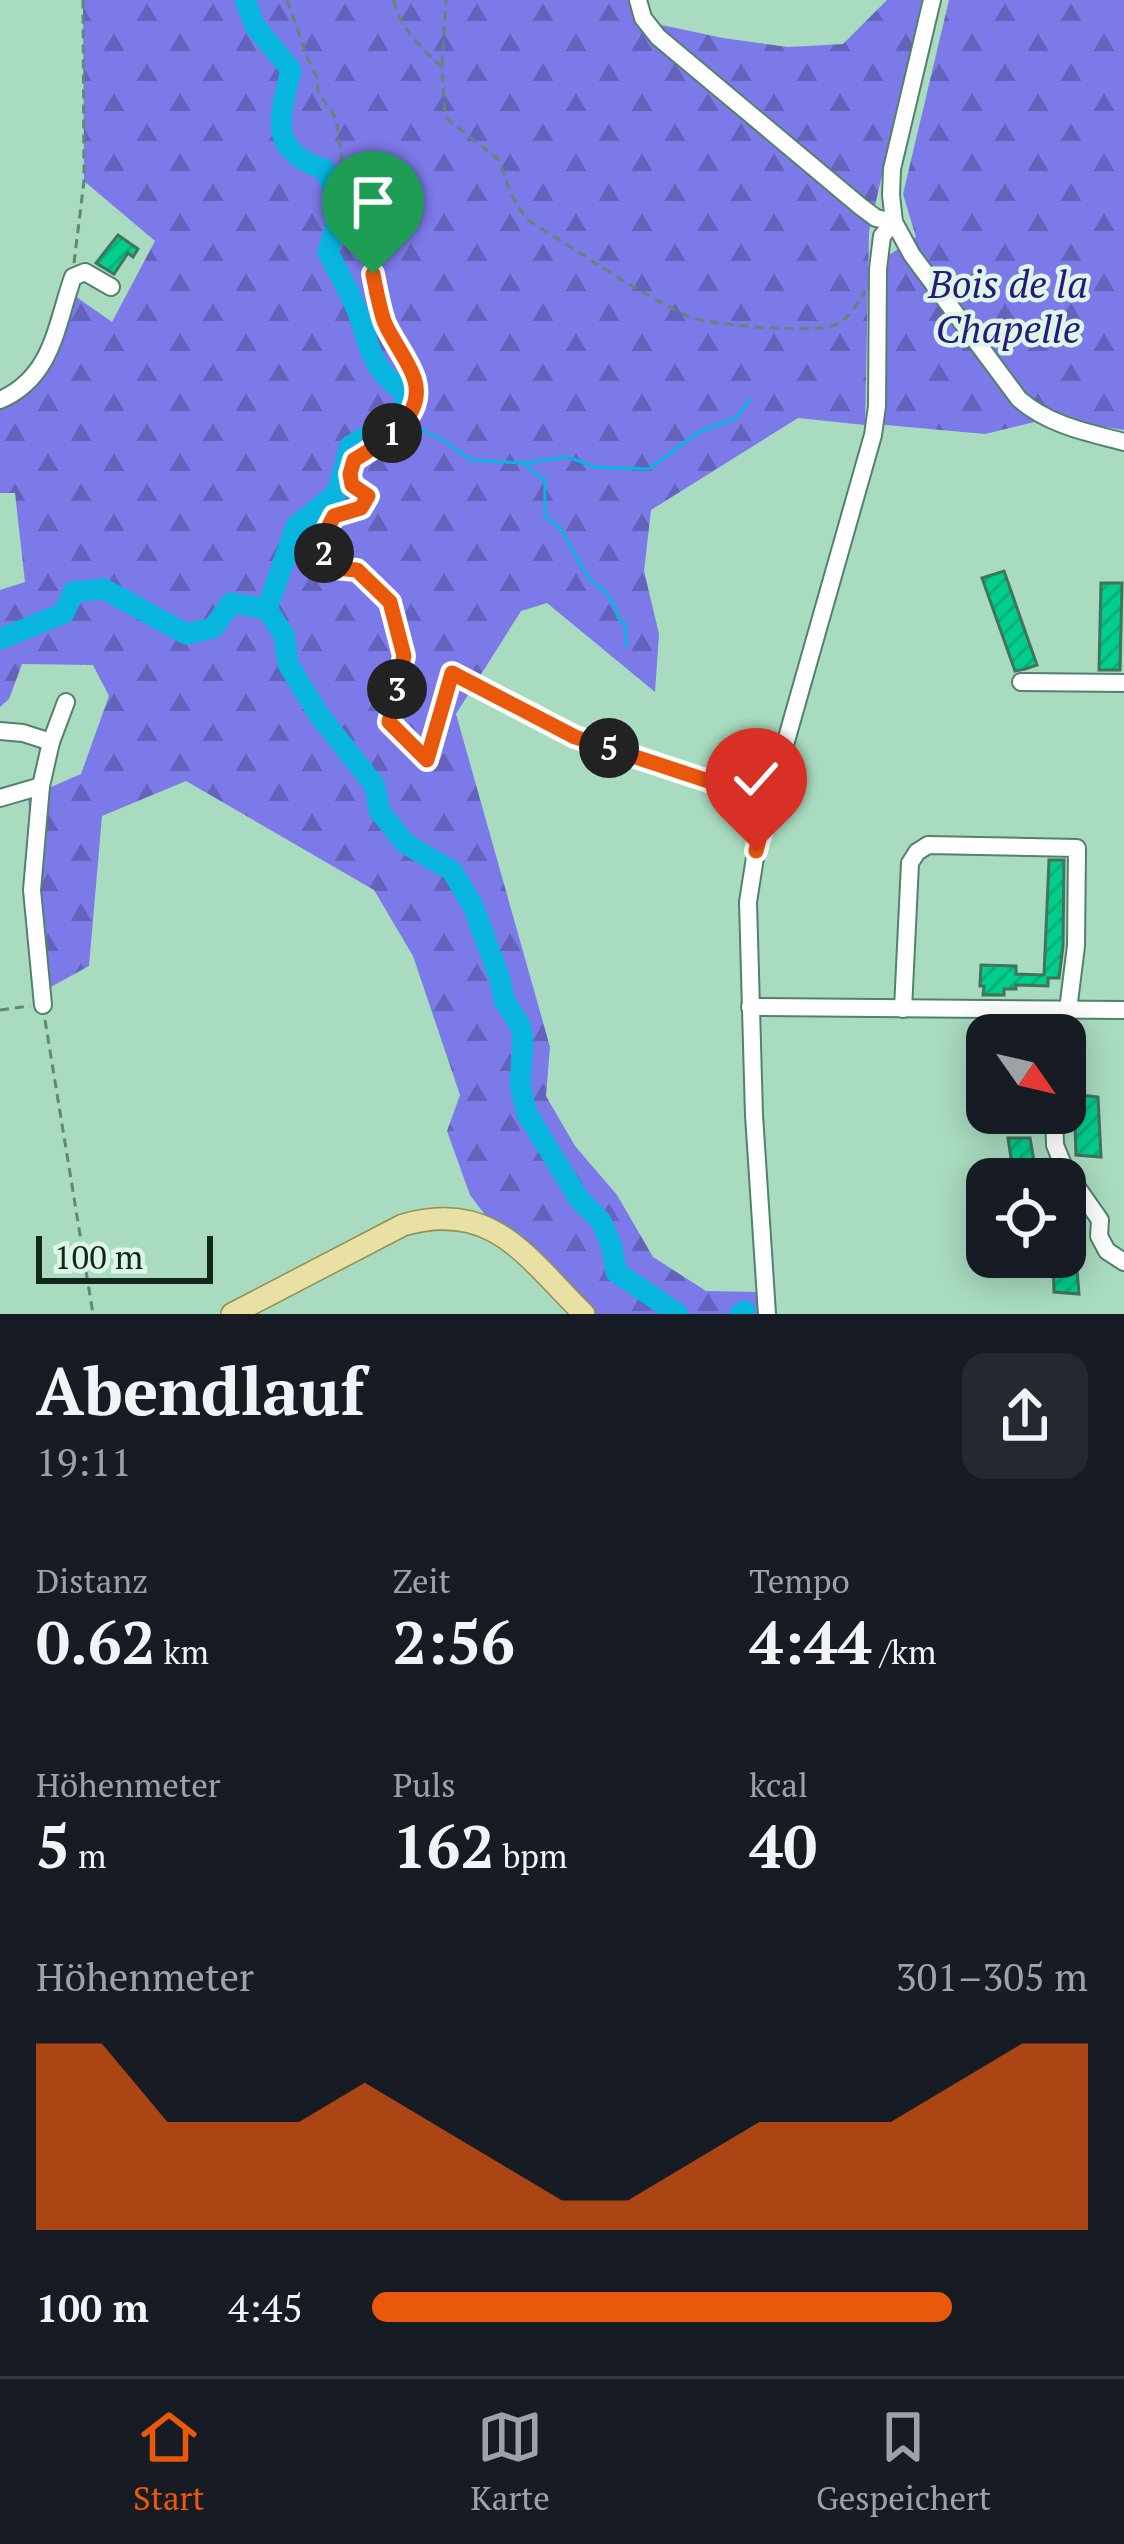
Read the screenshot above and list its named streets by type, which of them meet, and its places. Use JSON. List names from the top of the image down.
{
  "parks": ["Bois de la Chapelle"],
  "scale_bar": "100 m",
  "north": "bottom right",
  "page": {
    "pins": [
      "1",
      "2",
      "3",
      "5"
    ],
    "scale": "100 m",
    "heading": ["Abendlauf", "19:11"],
    "stats": [
      ["Distanz", "0.62 km"],
      ["Zeit", "2:56"],
      ["Tempo", "4:44 /km"],
      ["Höhenmeter", "5 m"],
      ["Puls", "162 bpm"],
      ["kcal", "40"]
    ],
    "chart": ["Höhenmeter", "301–305 m"],
    "list": [
      {
        "name": "100 m",
        "note": "4:45"
      }
    ],
    "tabs": ["Start", "Karte", "Gespeichert"]
  }
}
